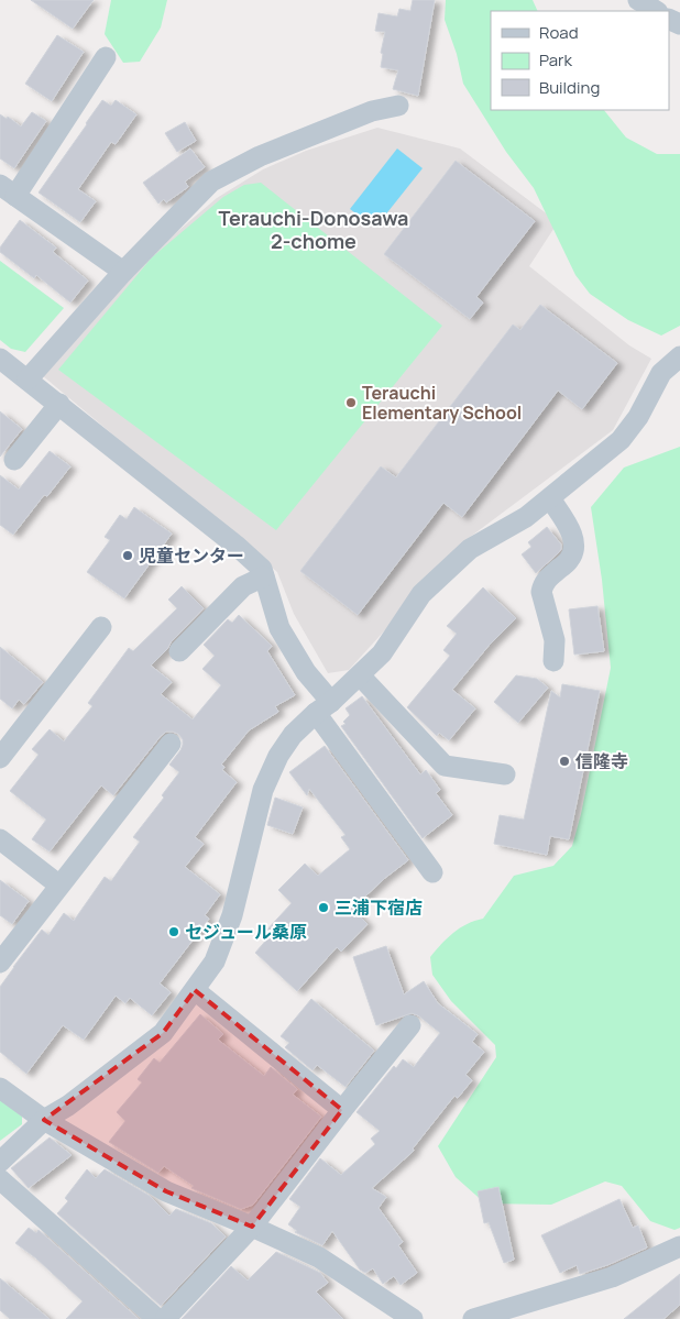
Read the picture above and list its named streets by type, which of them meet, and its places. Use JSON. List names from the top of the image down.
{
  "districts": ["Terauchi-Donosawa 2-chome"],
  "places": [
    "Terauchi Elementary School",
    "児童センター",
    "信隆寺",
    "三浦下宿店",
    "セジュール桑原"
  ],
  "legend": ["Road", "Park", "Building"]
}
